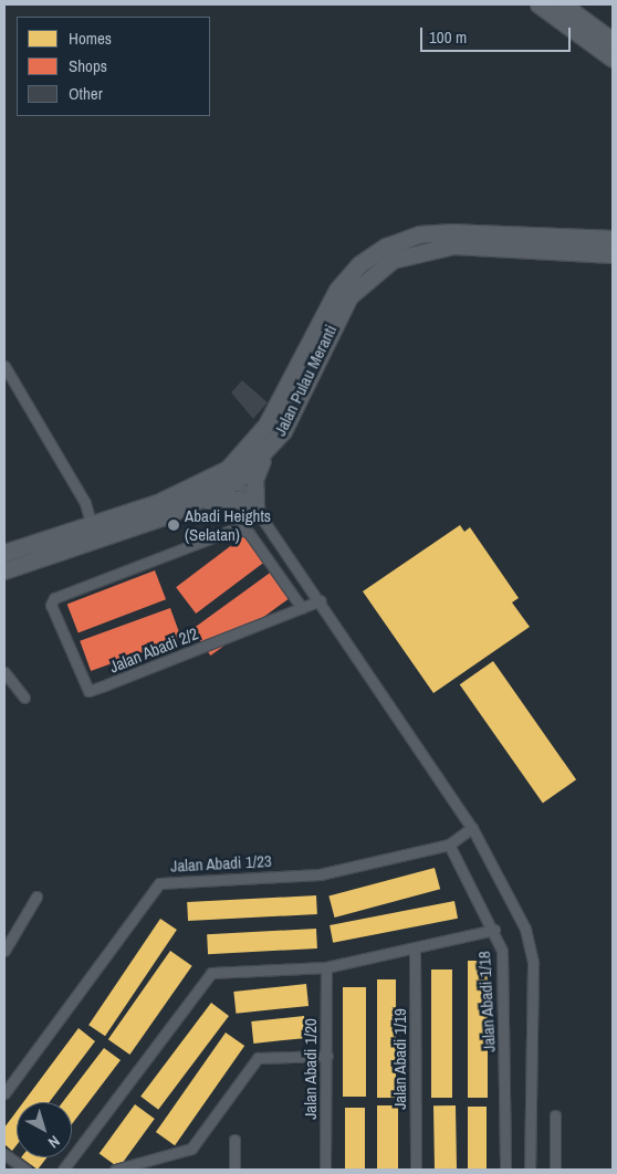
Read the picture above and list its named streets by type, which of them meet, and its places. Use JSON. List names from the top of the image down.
{
  "streets": {
    "main road": ["Jalan Pulau Meranti"],
    "street": [
      "Jalan Abadi 2/2",
      "Jalan Abadi 1/23",
      "Jalan Abadi 1/18",
      "Jalan Abadi 1/19",
      "Jalan Abadi 1/20"
    ]
  },
  "crossings": [
    ["Jalan Abadi 1/23", "Jalan Abadi 1/18"]
  ],
  "places": ["Abadi Heights (Selatan)"],
  "legend": ["Homes", "Shops", "Other"],
  "scale_bar": "100 m",
  "north": "bottom right"
}
